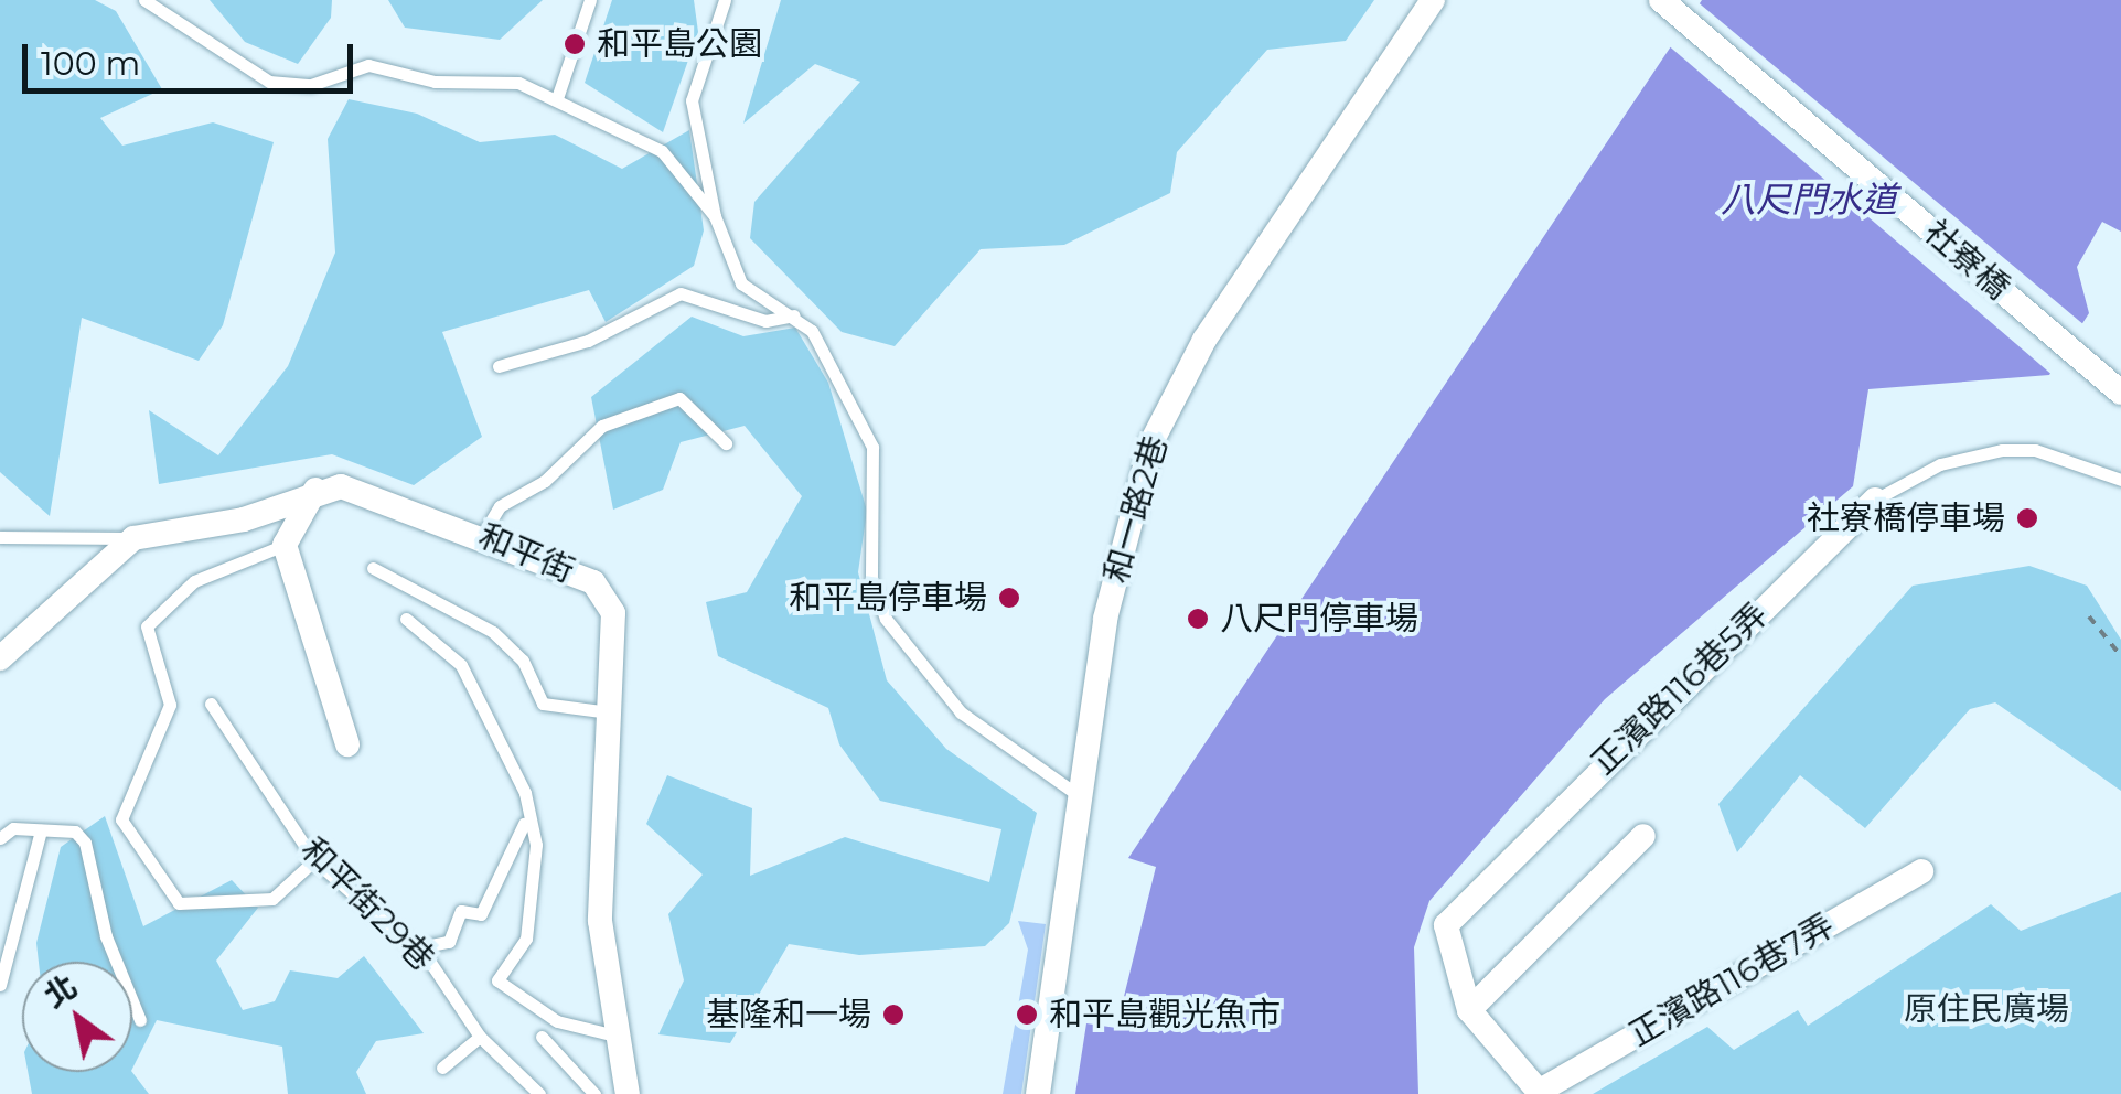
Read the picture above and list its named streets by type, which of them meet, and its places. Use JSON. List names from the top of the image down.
{
  "streets": {
    "street": [
      "社寮橋",
      "和一路2巷",
      "和平街",
      "正濱路116巷5弄",
      "正濱路116巷7弄"
    ],
    "lane": ["和平街29巷"]
  },
  "crossings": [
    ["正濱路116巷5弄", "正濱路116巷7弄"]
  ],
  "water": ["八尺門水道"],
  "parks": ["原住民廣場"],
  "places": [
    "和平島公園",
    "社寮橋停車場",
    "和平島停車場",
    "八尺門停車場",
    "基隆和一場",
    "和平島觀光魚市"
  ],
  "scale_bar": "100 m",
  "north": "top left"
}
